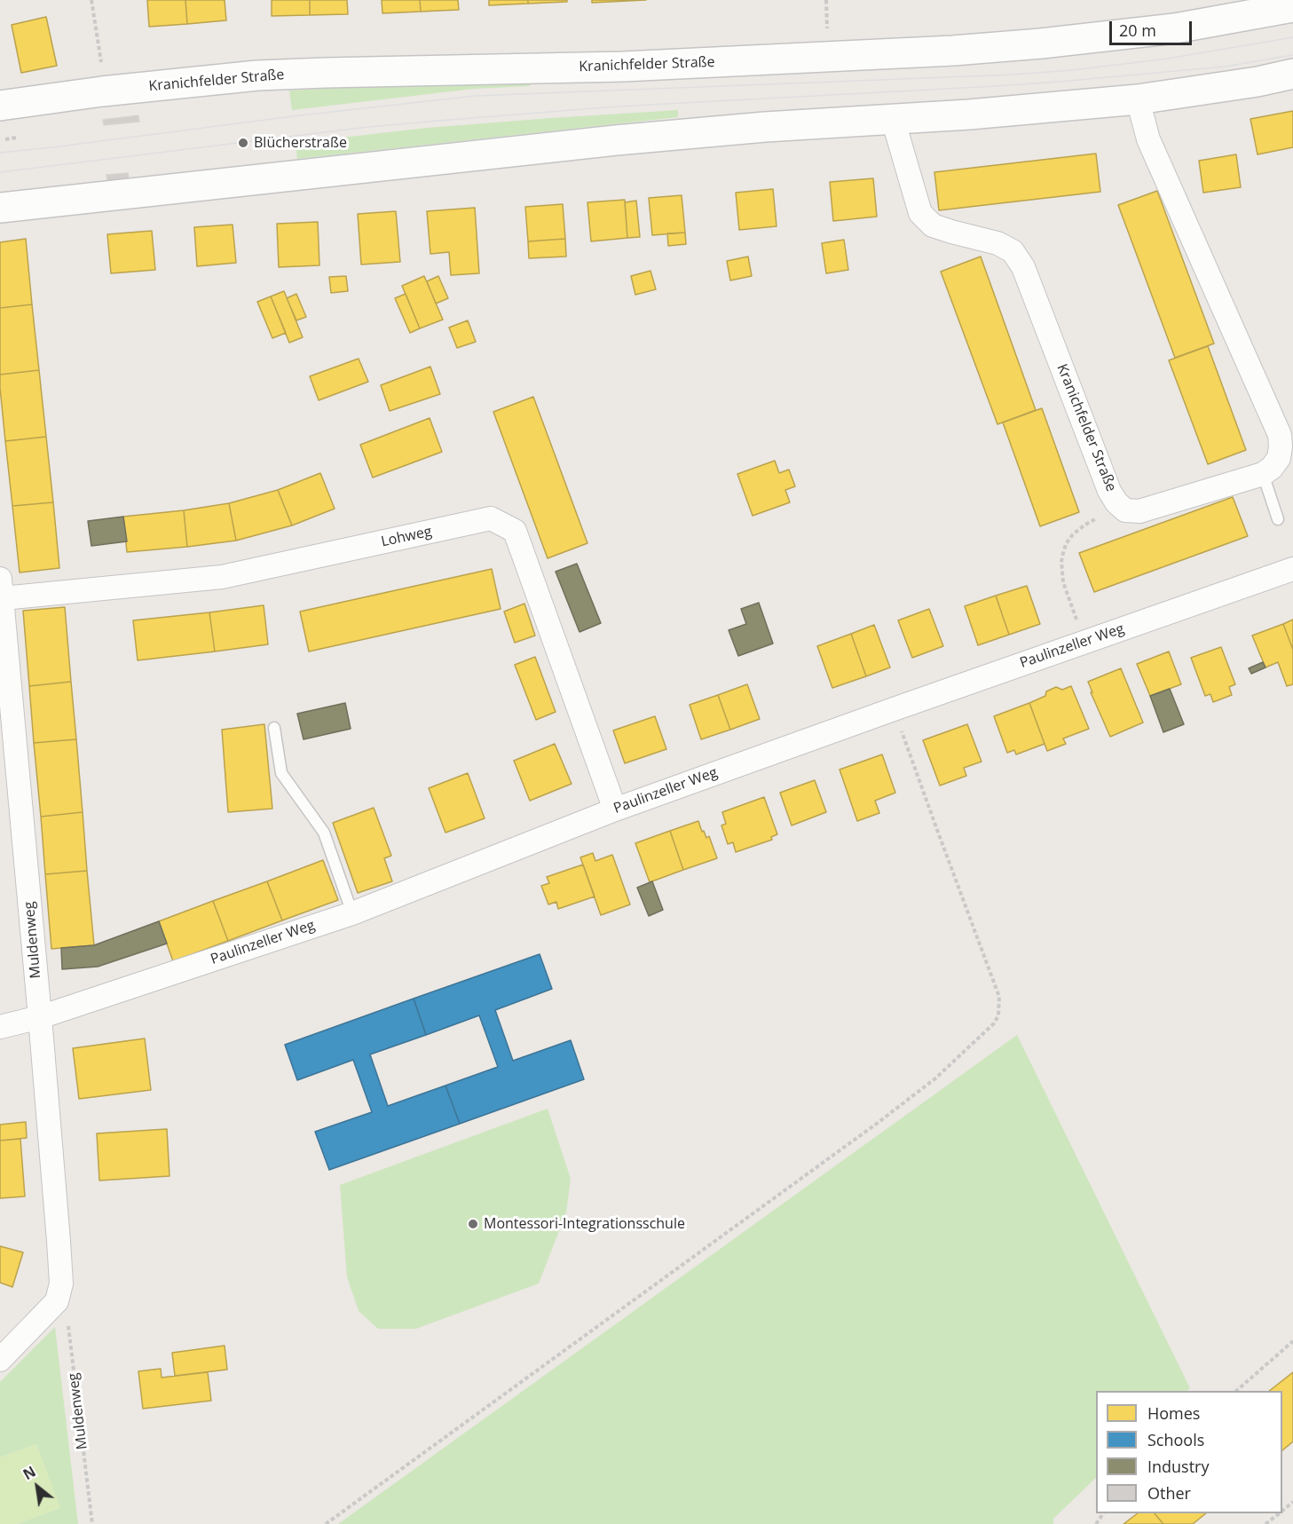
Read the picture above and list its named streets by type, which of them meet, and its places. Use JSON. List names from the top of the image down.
{
  "streets": {
    "main road": ["Kranichfelder Straße"],
    "street": ["Lohweg", "Paulinzeller Weg", "Muldenweg"]
  },
  "crossings": [
    ["Lohweg", "Paulinzeller Weg"],
    ["Lohweg", "Muldenweg"],
    ["Paulinzeller Weg", "Muldenweg"]
  ],
  "places": ["Blücherstraße", "Montessori-Integrationsschule"],
  "legend": [
    "Homes",
    "Schools",
    "Industry",
    "Other"
  ],
  "scale_bar": "20 m",
  "north": "top left"
}
